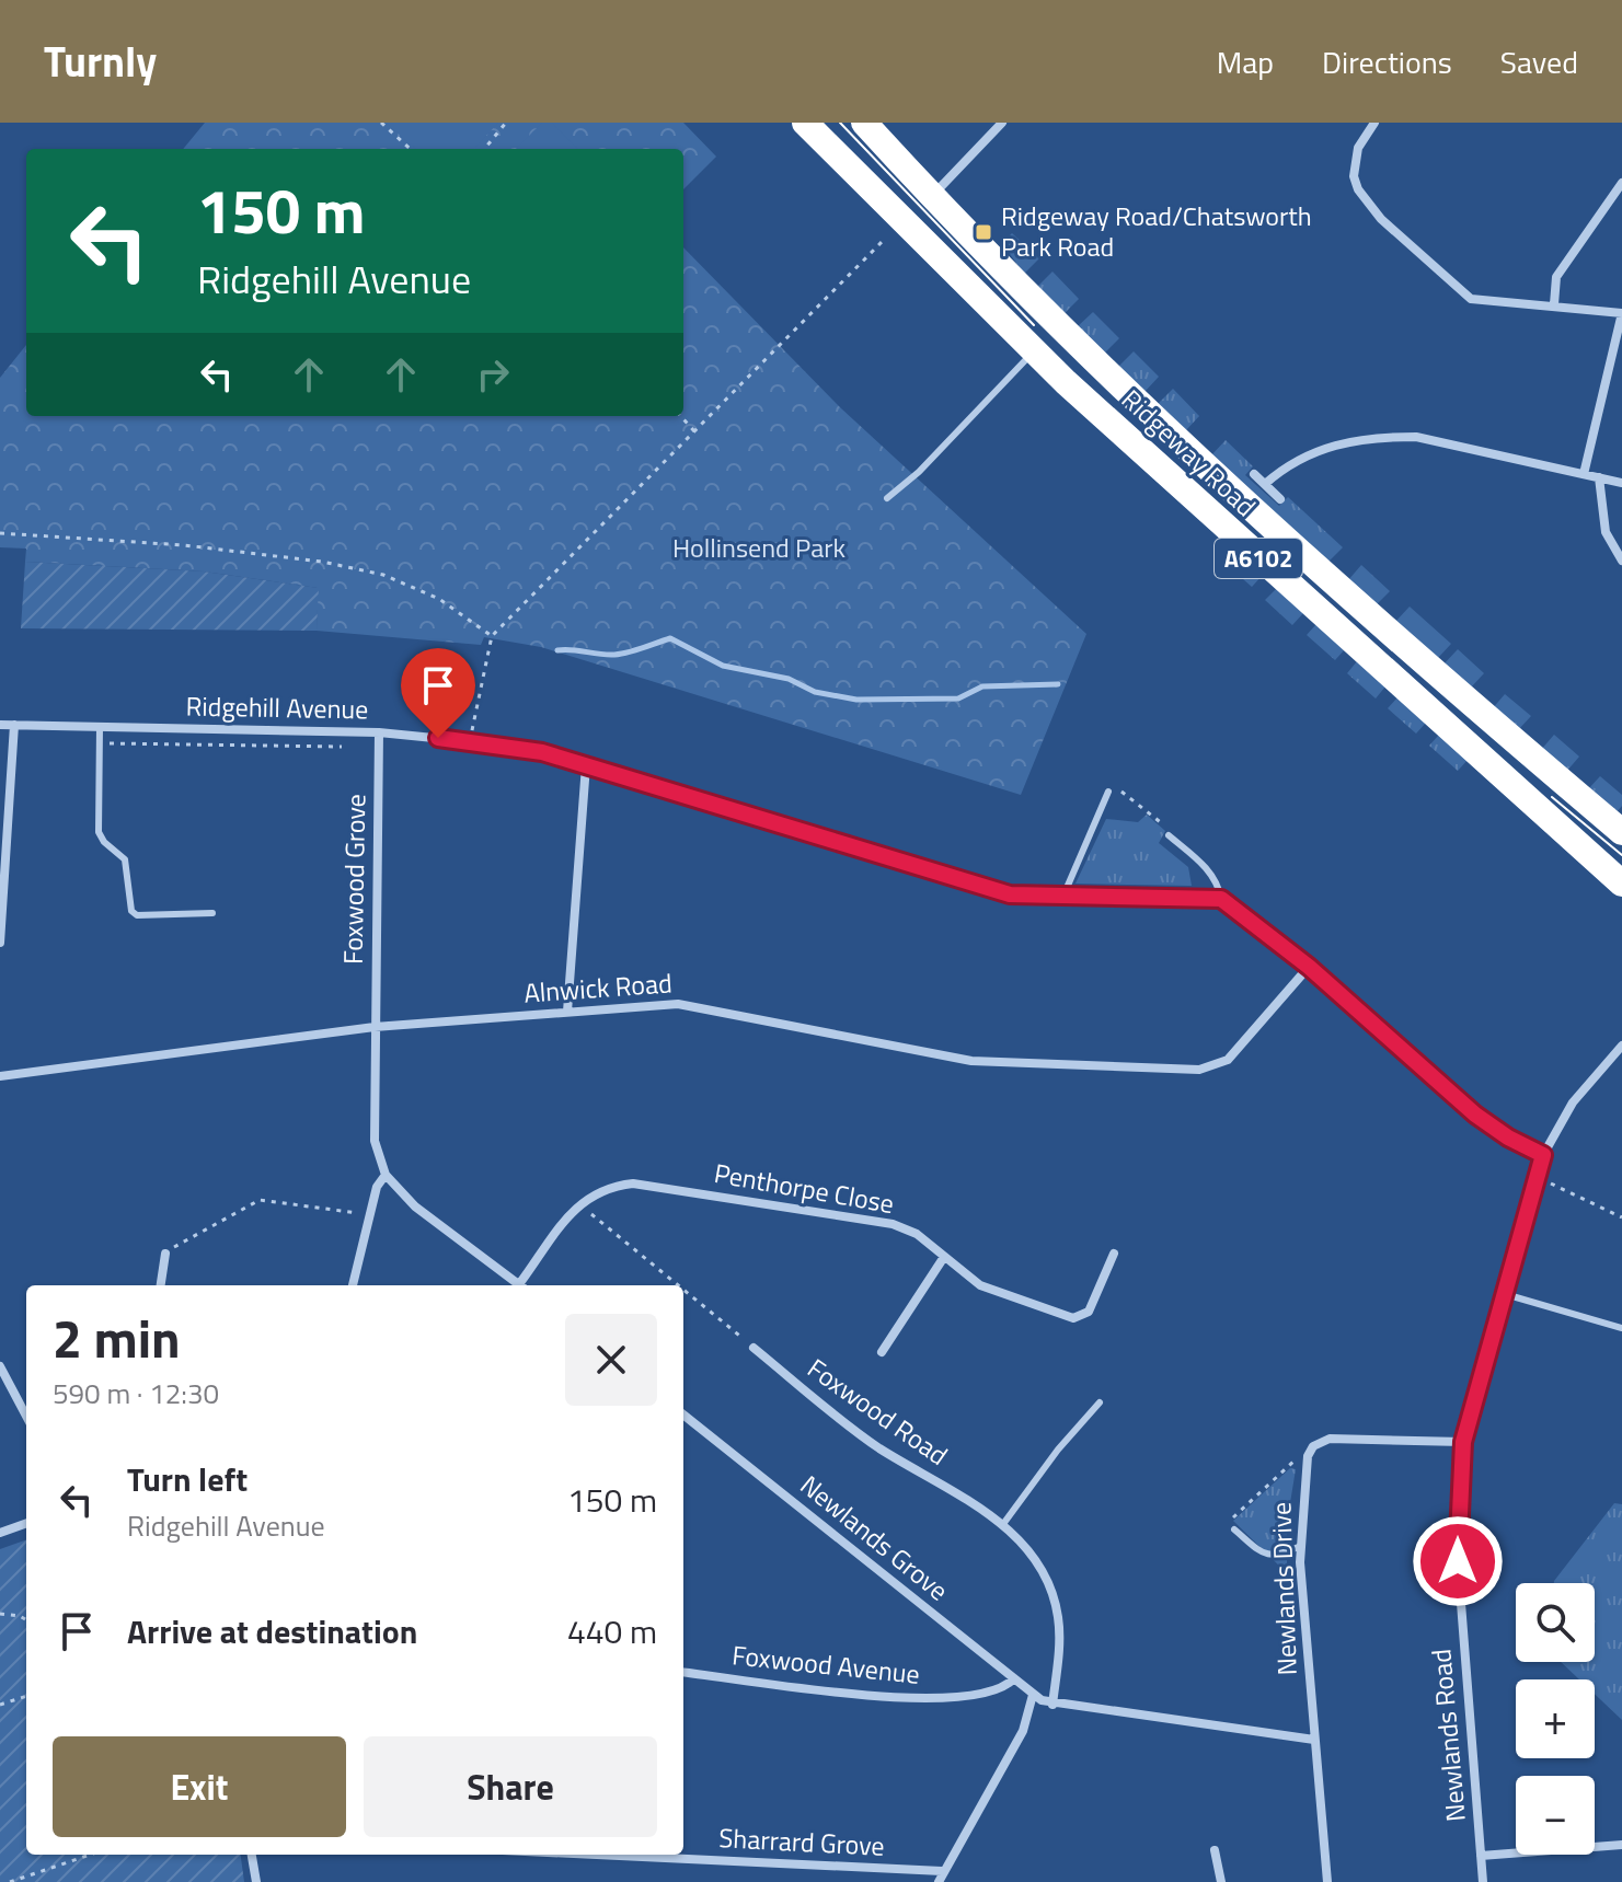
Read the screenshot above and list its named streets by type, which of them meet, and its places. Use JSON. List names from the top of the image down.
{
  "streets": {
    "highway": ["Ridgeway Road", "A6102"],
    "street": [
      "Ridgehill Avenue",
      "Foxwood Grove",
      "Alnwick Road",
      "Penthorpe Close",
      "Foxwood Road",
      "Newlands Grove",
      "Newlands Drive",
      "Foxwood Avenue",
      "Newlands Road",
      "Sharrard Grove"
    ]
  },
  "crossings": [
    ["Ridgehill Avenue", "Foxwood Grove"],
    ["Foxwood Grove", "Alnwick Road"],
    ["Newlands Grove", "Foxwood Avenue"],
    ["Newlands Drive", "Newlands Road"]
  ],
  "parks": ["Hollinsend Park"],
  "places": {
    "transit": ["Ridgeway Road/Chatsworth Park Road"]
  },
  "page": {
    "header": "Turnly",
    "nav": ["Map", "Directions", "Saved"],
    "turn": ["150 m", "Ridgehill Avenue"],
    "heading": ["2 min", "590 m · 12:30"],
    "list": [
      {
        "name": "Turn left",
        "note": "Ridgehill Avenue",
        "value": "150 m"
      },
      {
        "name": "Arrive at destination",
        "value": "440 m"
      }
    ],
    "map_buttons": ["+", "−"],
    "buttons": ["Exit", "Share"]
  }
}
